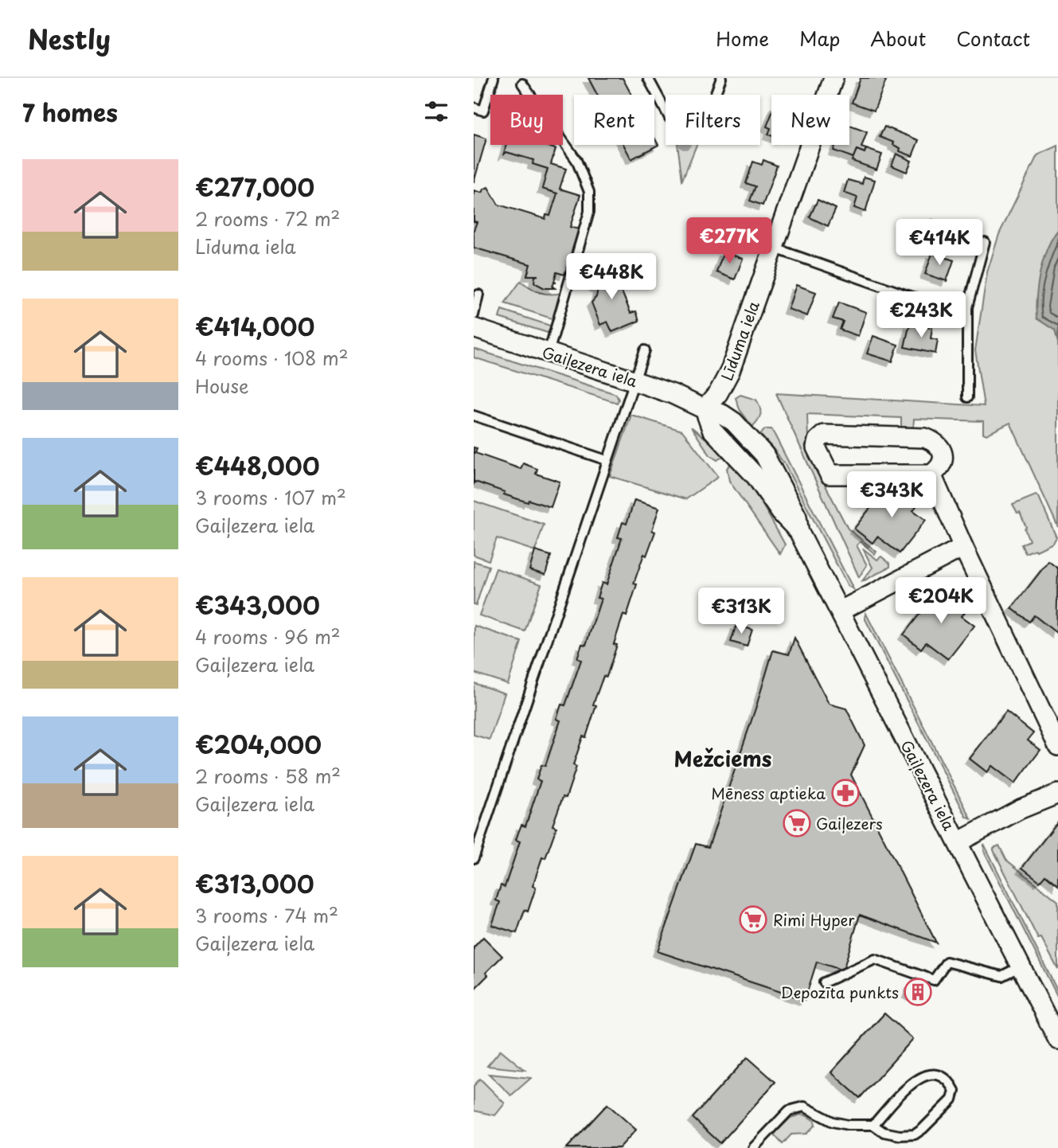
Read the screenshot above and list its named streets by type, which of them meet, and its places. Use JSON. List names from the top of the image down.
{
  "streets": {
    "street": ["Līduma iela", "Gaiļezera iela"]
  },
  "crossings": [
    ["Līduma iela", "Gaiļezera iela"]
  ],
  "districts": ["Mežciems"],
  "places": {
    "pharmacy": ["Mēness aptieka"],
    "supermarket": ["Gaiļezers", "Rimi Hyper"],
    "building": ["Depozīta punkts"]
  },
  "page": {
    "header": "Nestly",
    "nav": [
      "Home",
      "Map",
      "About",
      "Contact"
    ],
    "heading": "7 homes",
    "chip": [
      "Buy",
      "Rent",
      "Filters",
      "New"
    ],
    "list": [
      {
        "name": "€277,000",
        "note": "2 rooms · 72 m² · Līduma iela"
      },
      {
        "name": "€414,000",
        "note": "4 rooms · 108 m² · House"
      },
      {
        "name": "€448,000",
        "note": "3 rooms · 107 m² · Gaiļezera iela"
      },
      {
        "name": "€343,000",
        "note": "4 rooms · 96 m² · Gaiļezera iela"
      },
      {
        "name": "€204,000",
        "note": "2 rooms · 58 m² · Gaiļezera iela"
      },
      {
        "name": "€313,000",
        "note": "3 rooms · 74 m² · Gaiļezera iela"
      }
    ],
    "price": [
      "€277K",
      "€414K",
      "€448K",
      "€243K",
      "€343K",
      "€204K",
      "€313K"
    ]
  }
}
